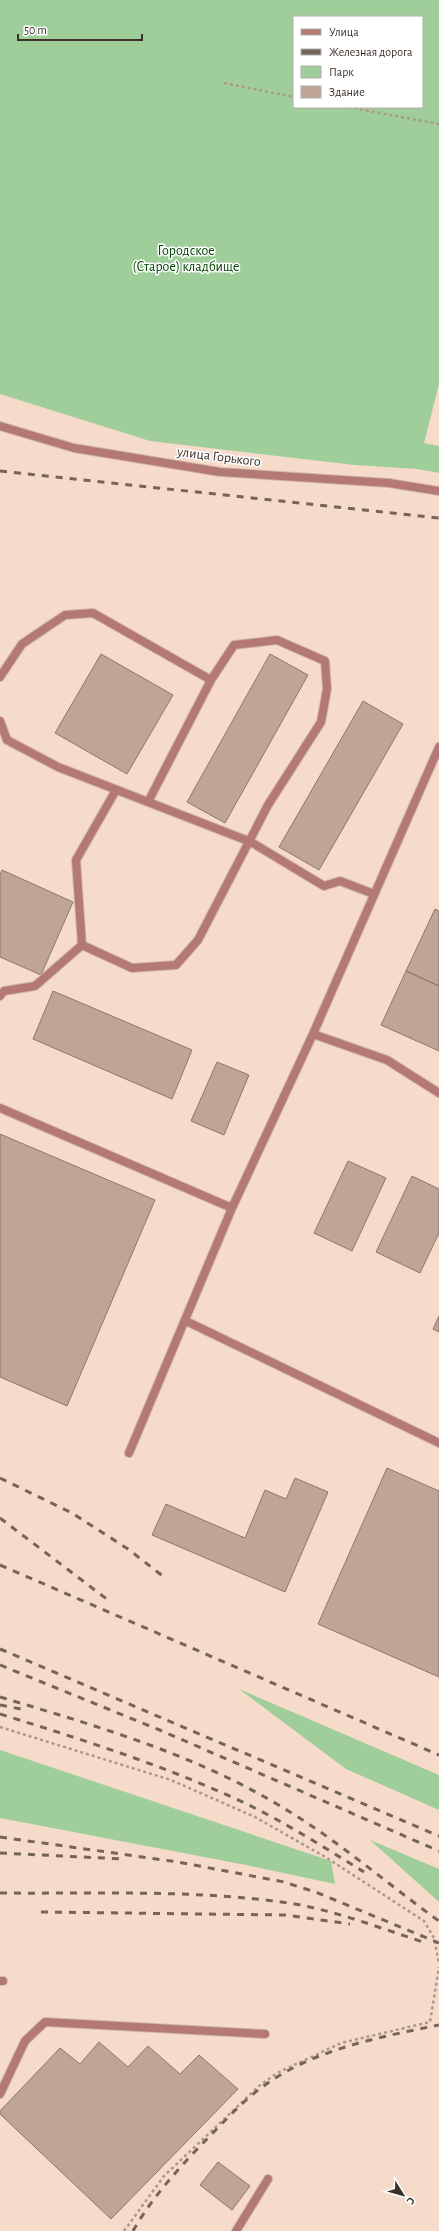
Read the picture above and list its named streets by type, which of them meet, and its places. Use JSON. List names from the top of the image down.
{
  "streets": {
    "street": ["улица Горького"]
  },
  "parks": ["Городское (Старое) кладбище"],
  "legend": [
    "Улица",
    "Железная дорога",
    "Парк",
    "Здание"
  ],
  "scale_bar": "50 m",
  "north": "bottom right"
}
